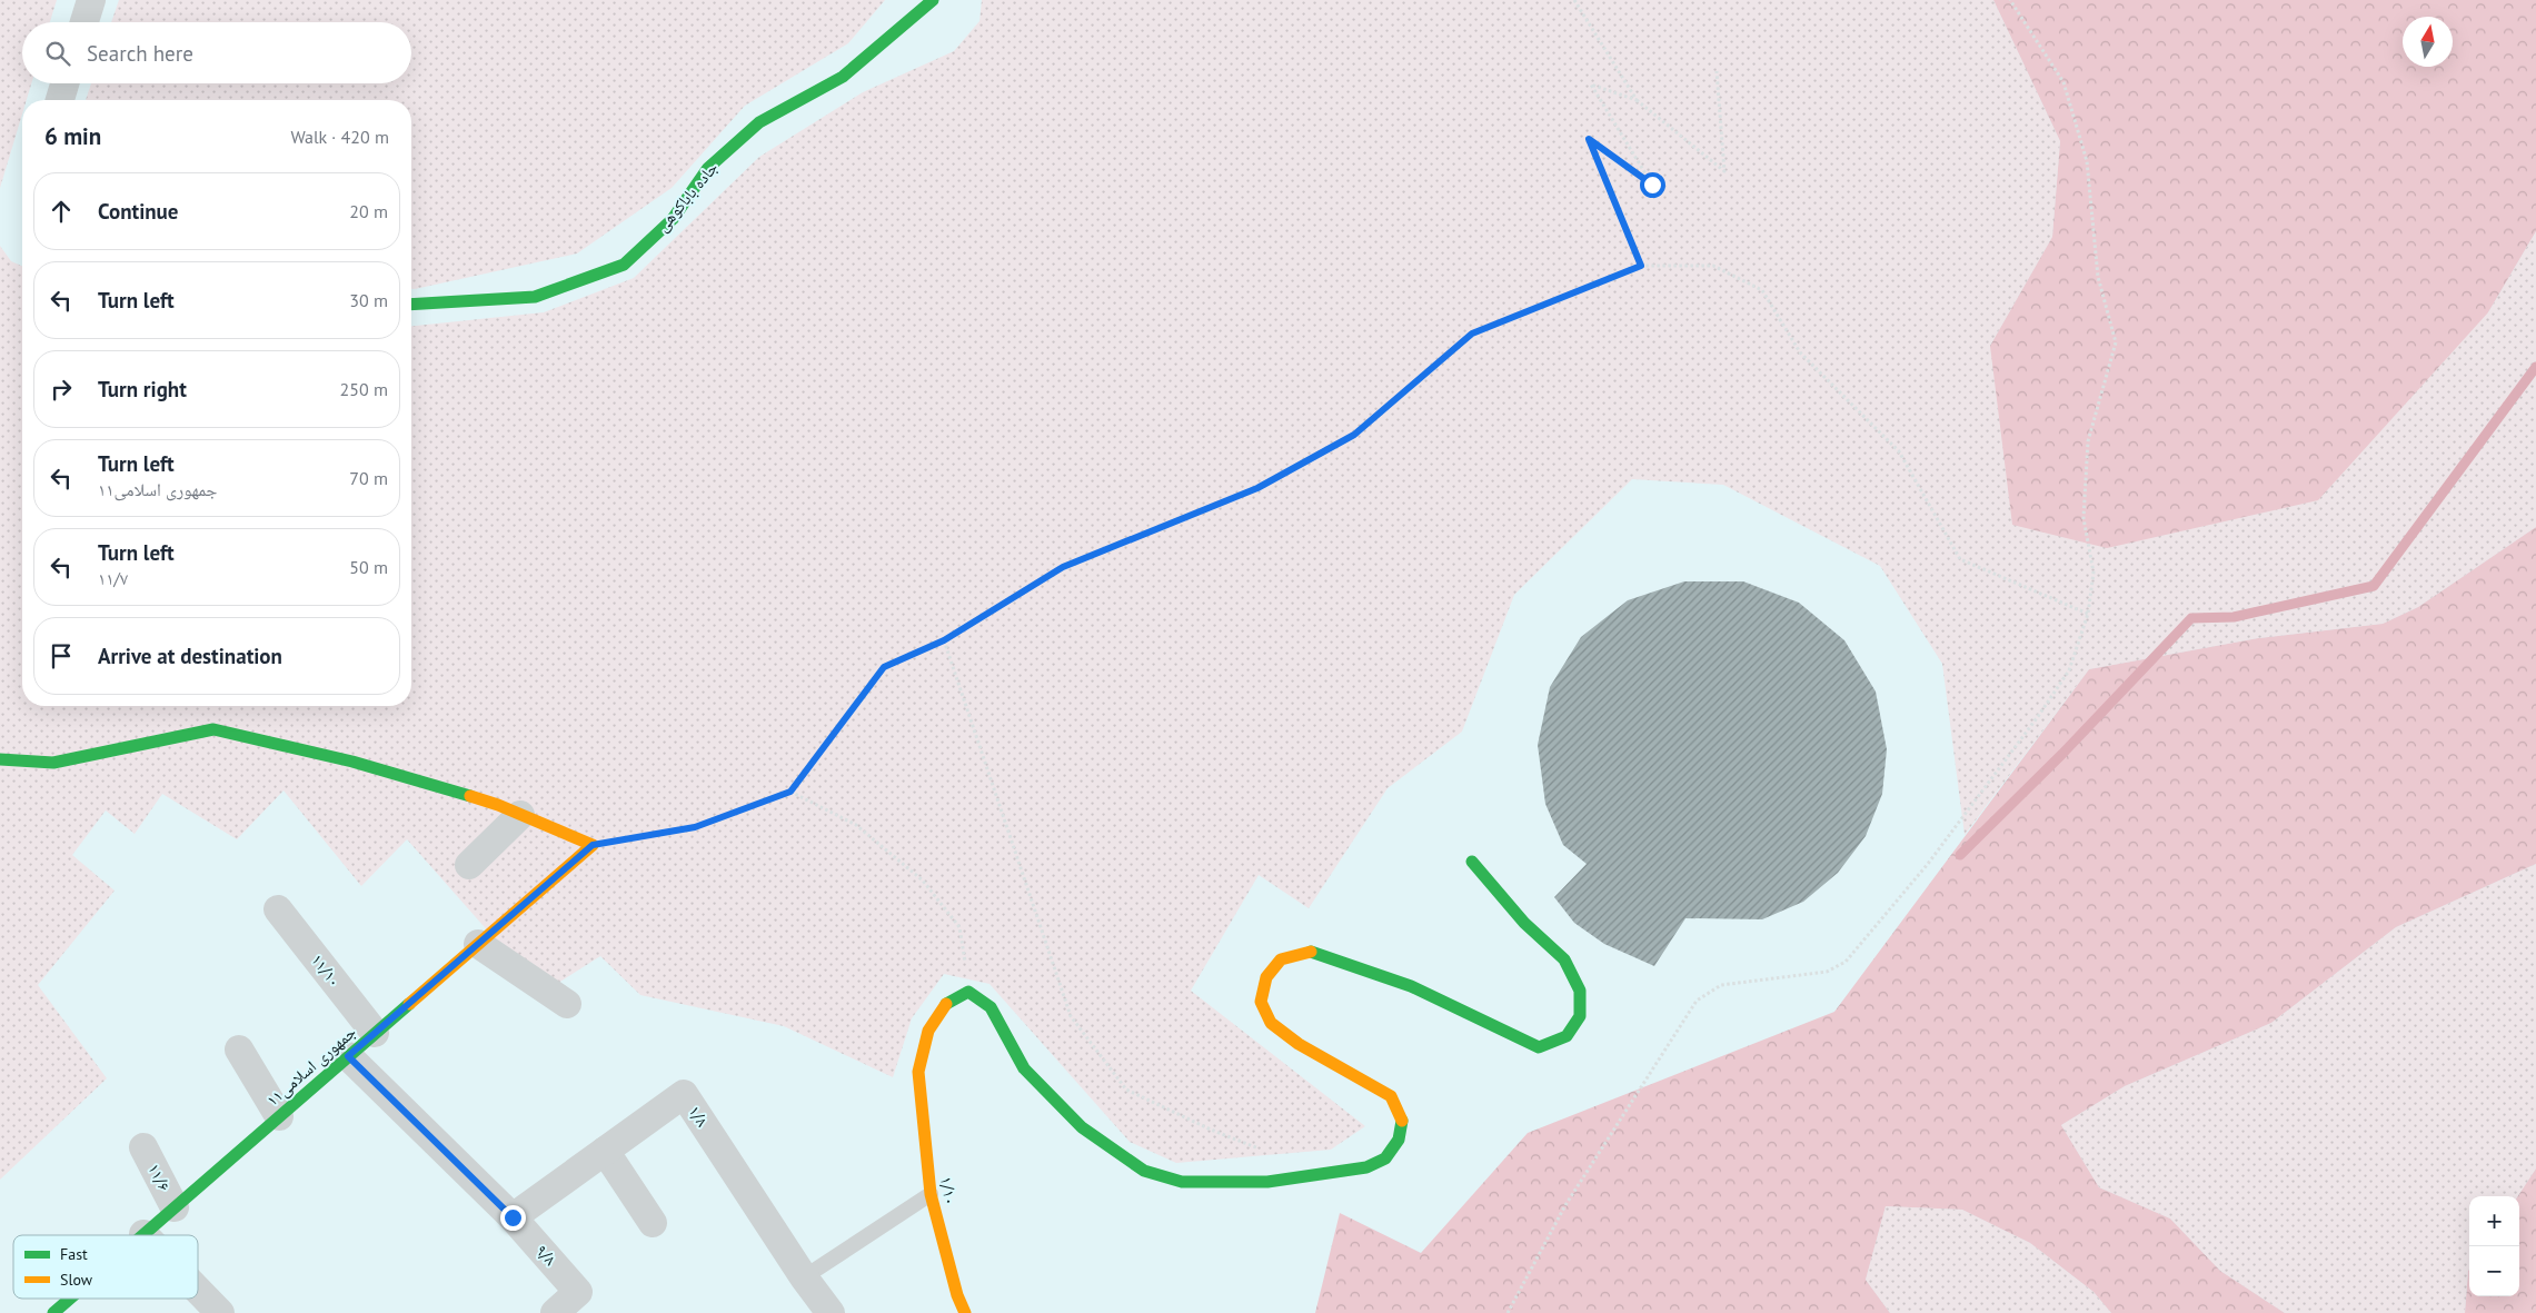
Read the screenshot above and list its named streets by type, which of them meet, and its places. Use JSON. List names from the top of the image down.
{
  "streets": {
    "street": [
      "جاده باباکوهی",
      "۱۱/۱۰",
      "جمهوری اسلامی۱۱",
      "۱/۸",
      "۱۱/۶",
      "۱/۱۰",
      "۹/۸"
    ]
  },
  "crossings": [
    ["۱۱/۱۰", "جمهوری اسلامی۱۱"],
    ["جمهوری اسلامی۱۱", "۱۱/۶"],
    ["جمهوری اسلامی۱۱", "۹/۸"],
    ["۱/۸", "۹/۸"]
  ],
  "legend": ["Fast", "Slow"],
  "north": "top",
  "page": {
    "search": "Search here",
    "heading": ["6 min", "Walk · 420 m"],
    "list": [
      ["Continue", "20 m"],
      ["Turn left", "30 m"],
      ["Turn right", "250 m"],
      ["Turn left", "جمهوری اسلامی۱۱", "70 m"],
      ["Turn left", "۱۱/۷", "50 m"],
      "Arrive at destination"
    ],
    "map_buttons": ["+", "−"]
  }
}
